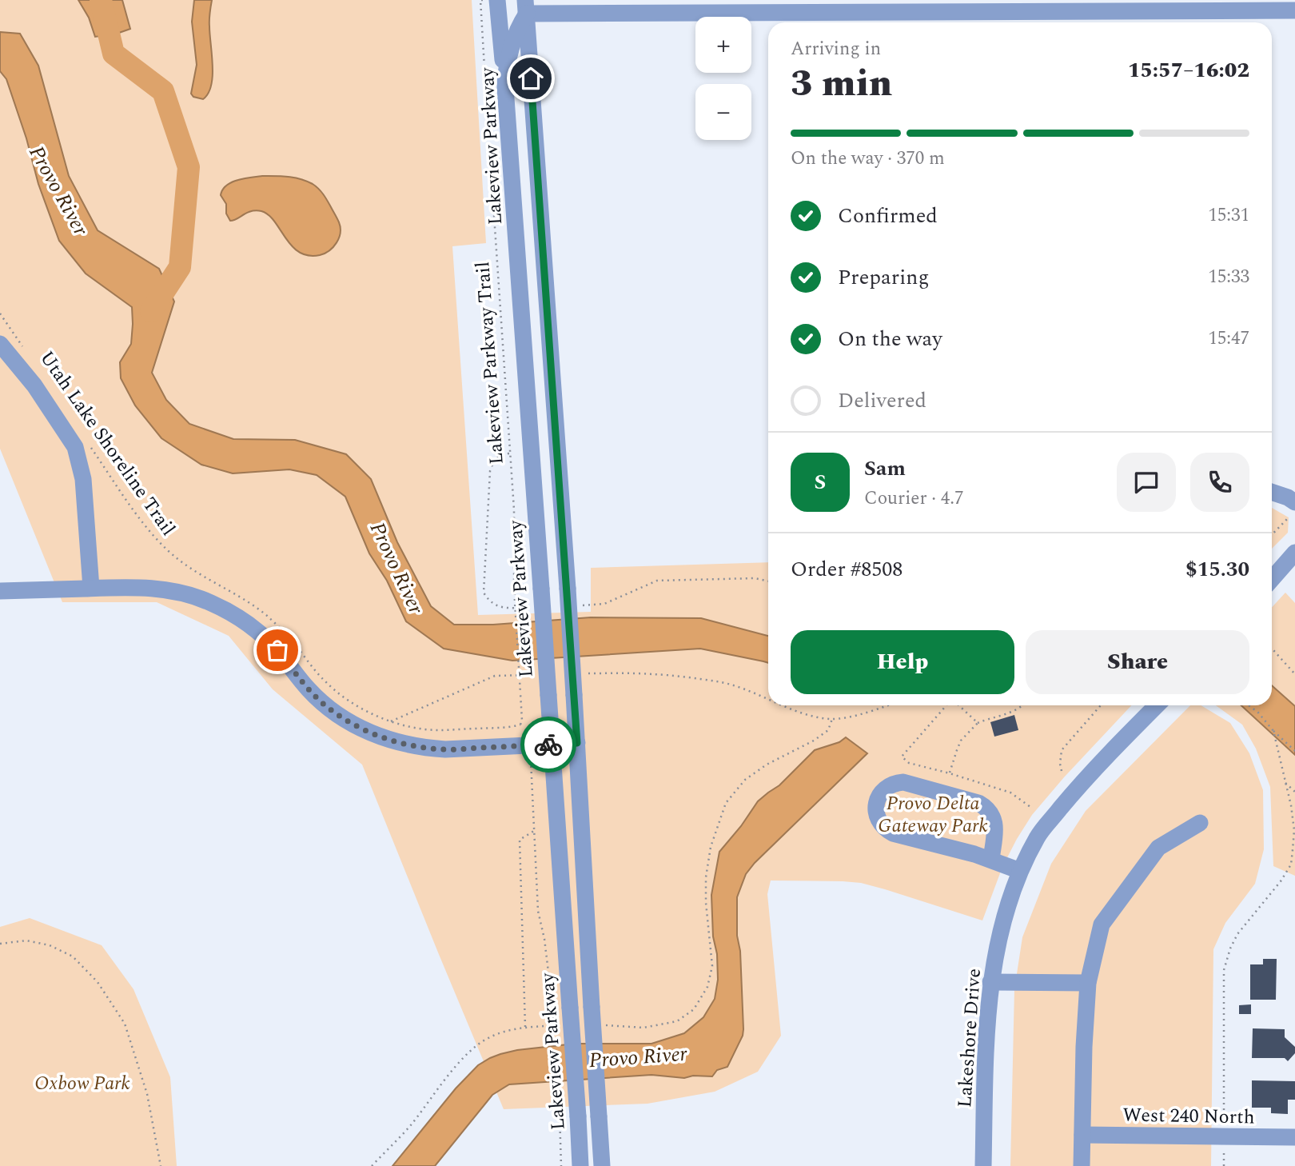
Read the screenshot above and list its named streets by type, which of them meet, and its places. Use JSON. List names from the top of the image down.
{
  "streets": {
    "street": ["Lakeview Parkway", "Lakeshore Drive", "West 240 North"],
    "path": ["Lakeview Parkway Trail", "Utah Lake Shoreline Trail"]
  },
  "crossings": [
    ["Lakeview Parkway Trail", "Utah Lake Shoreline Trail"]
  ],
  "water": ["Provo River"],
  "parks": ["Provo Delta Gateway Park", "Oxbow Park"],
  "page": {
    "map_buttons": ["+", "−"],
    "heading": ["3 min", "Arriving in", "15:57–16:02"],
    "panel": [
      "Sam",
      "Courier · 4.7",
      "Order #8508",
      "$15.30"
    ],
    "bar": "On the way · 370 m",
    "list": [
      ["Confirmed", "15:31"],
      ["Preparing", "15:33"],
      ["On the way", "15:47"],
      "Delivered"
    ],
    "round": "S",
    "buttons": ["Help", "Share"]
  }
}
